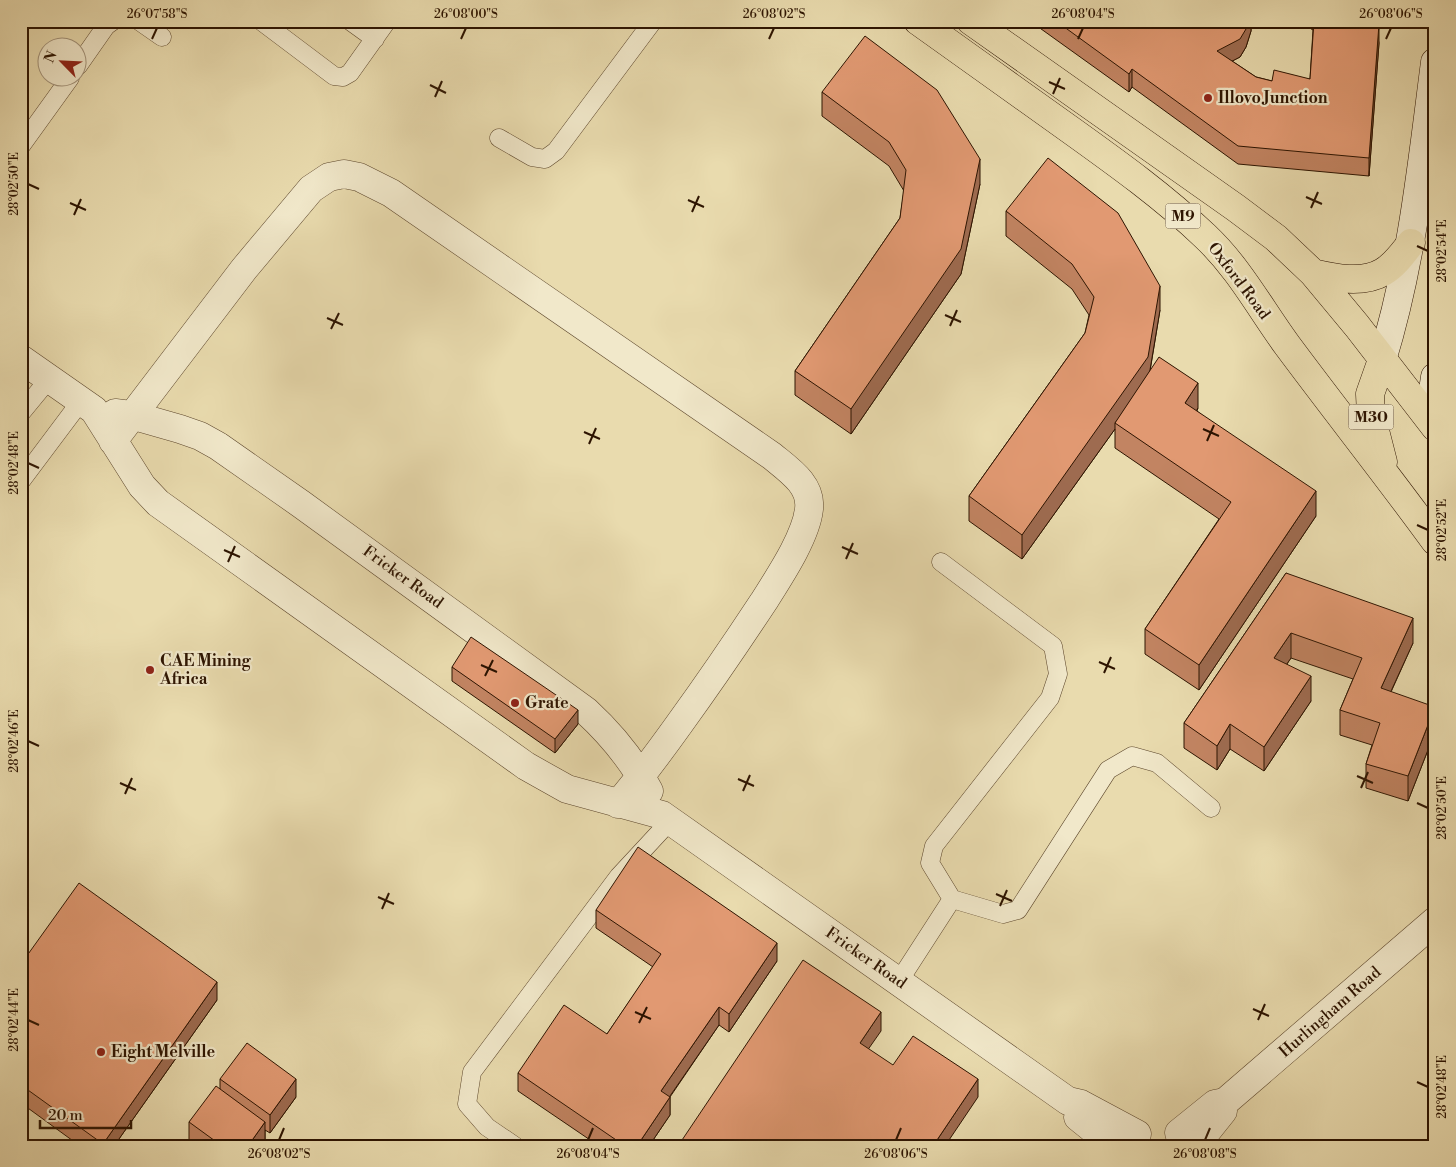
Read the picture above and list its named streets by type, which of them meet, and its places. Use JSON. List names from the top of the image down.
{
  "streets": {
    "main road": ["M9", "Oxford Road", "M30"],
    "street": ["Fricker Road", "Hurlingham Road"]
  },
  "crossings": [
    ["M9", "M30"],
    ["Oxford Road", "M30"]
  ],
  "places": [
    "Illovo Junction",
    "CAE Mining Africa",
    "Grate",
    "Eight Melville"
  ],
  "scale_bar": "20 m",
  "north": "top left",
  "coordinates": [
    "26°07'58\"S",
    "26°08'00\"S",
    "26°08'02\"S",
    "26°08'04\"S",
    "26°08'06\"S",
    "28°02'50\"E",
    "28°02'54\"E",
    "28°02'48\"E",
    "28°02'52\"E",
    "28°02'46\"E",
    "28°02'44\"E",
    "26°08'08\"S"
  ]
}
